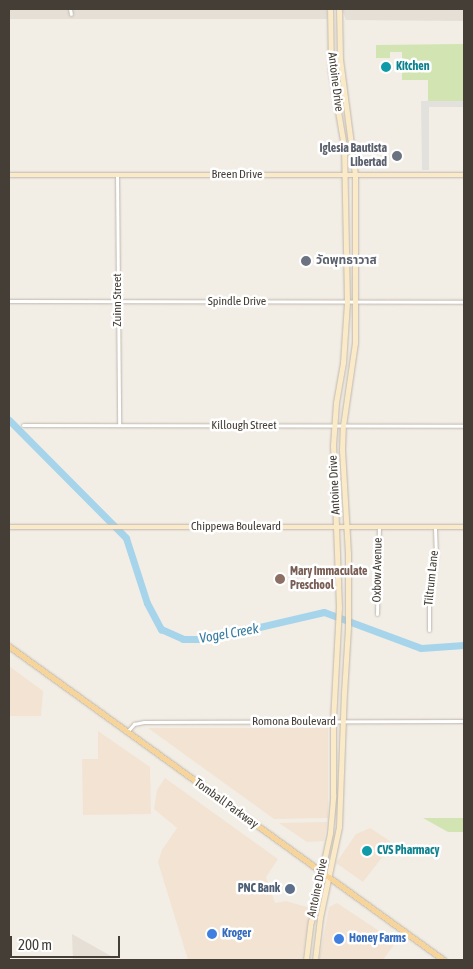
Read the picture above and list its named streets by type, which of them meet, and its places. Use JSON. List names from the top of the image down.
{
  "streets": {
    "main road": [
      "Antoine Drive",
      "Breen Drive",
      "Chippewa Boulevard",
      "Tomball Parkway"
    ],
    "street": [
      "Zuinn Street",
      "Spindle Drive",
      "Killough Street",
      "Oxbow Avenue",
      "Tiltrum Lane",
      "Romona Boulevard"
    ]
  },
  "crossings": [
    ["Antoine Drive", "Breen Drive"],
    ["Antoine Drive", "Spindle Drive"],
    ["Antoine Drive", "Killough Street"],
    ["Antoine Drive", "Chippewa Boulevard"],
    ["Antoine Drive", "Romona Boulevard"],
    ["Antoine Drive", "Tomball Parkway"],
    ["Breen Drive", "Zuinn Street"],
    ["Zuinn Street", "Spindle Drive"],
    ["Zuinn Street", "Killough Street"],
    ["Chippewa Boulevard", "Oxbow Avenue"],
    ["Chippewa Boulevard", "Tiltrum Lane"],
    ["Romona Boulevard", "Tomball Parkway"]
  ],
  "water": ["Vogel Creek"],
  "places": [
    "Kitchen",
    "Iglesia Bautista Libertad",
    "วัดพุทธาวาส",
    "Mary Immaculate Preschool",
    "CVS Pharmacy",
    "PNC Bank",
    "Kroger",
    "Honey Farms"
  ],
  "scale_bar": "200 m"
}
